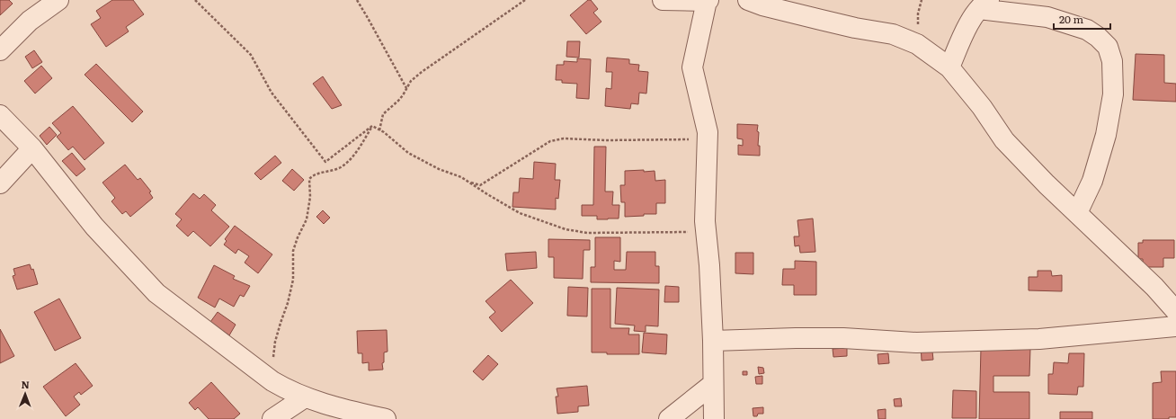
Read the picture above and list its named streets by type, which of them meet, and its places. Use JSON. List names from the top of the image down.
{
  "scale_bar": "20 m",
  "north": "top"
}
